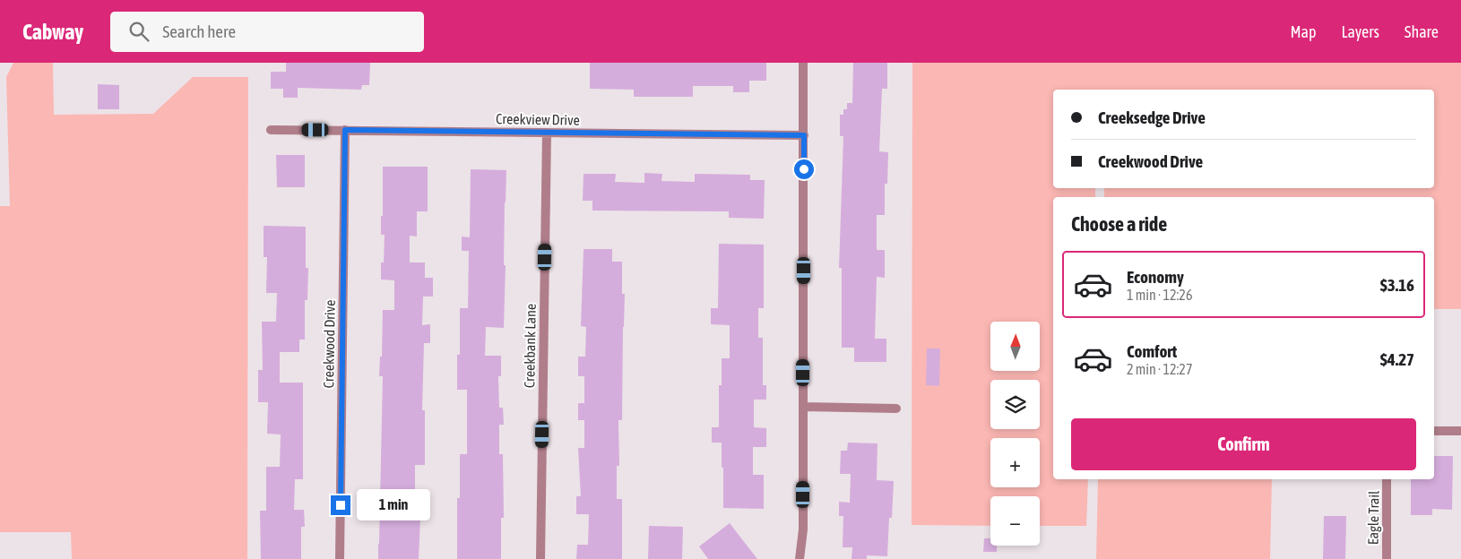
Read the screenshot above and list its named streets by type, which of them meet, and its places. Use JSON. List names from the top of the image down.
{
  "streets": {
    "street": [
      "Creekview Drive",
      "Creekwood Drive",
      "Creekbank Lane",
      "Eagle Trail"
    ]
  },
  "crossings": [
    ["Creekview Drive", "Creekwood Drive"],
    ["Creekview Drive", "Creekbank Lane"]
  ],
  "north": "top",
  "page": {
    "header": "Cabway",
    "search": "Search here",
    "nav": ["Map", "Layers", "Share"],
    "banner": ["Creeksedge Drive", "Creekwood Drive"],
    "heading": "Choose a ride",
    "list": [
      {
        "name": "Economy",
        "note": "1 min · 12:26",
        "value": "$3.16"
      },
      {
        "name": "Comfort",
        "note": "2 min · 12:27",
        "value": "$4.27"
      }
    ],
    "map_buttons": ["+", "−"],
    "buttons": "Confirm",
    "bubble": "1 min"
  }
}
